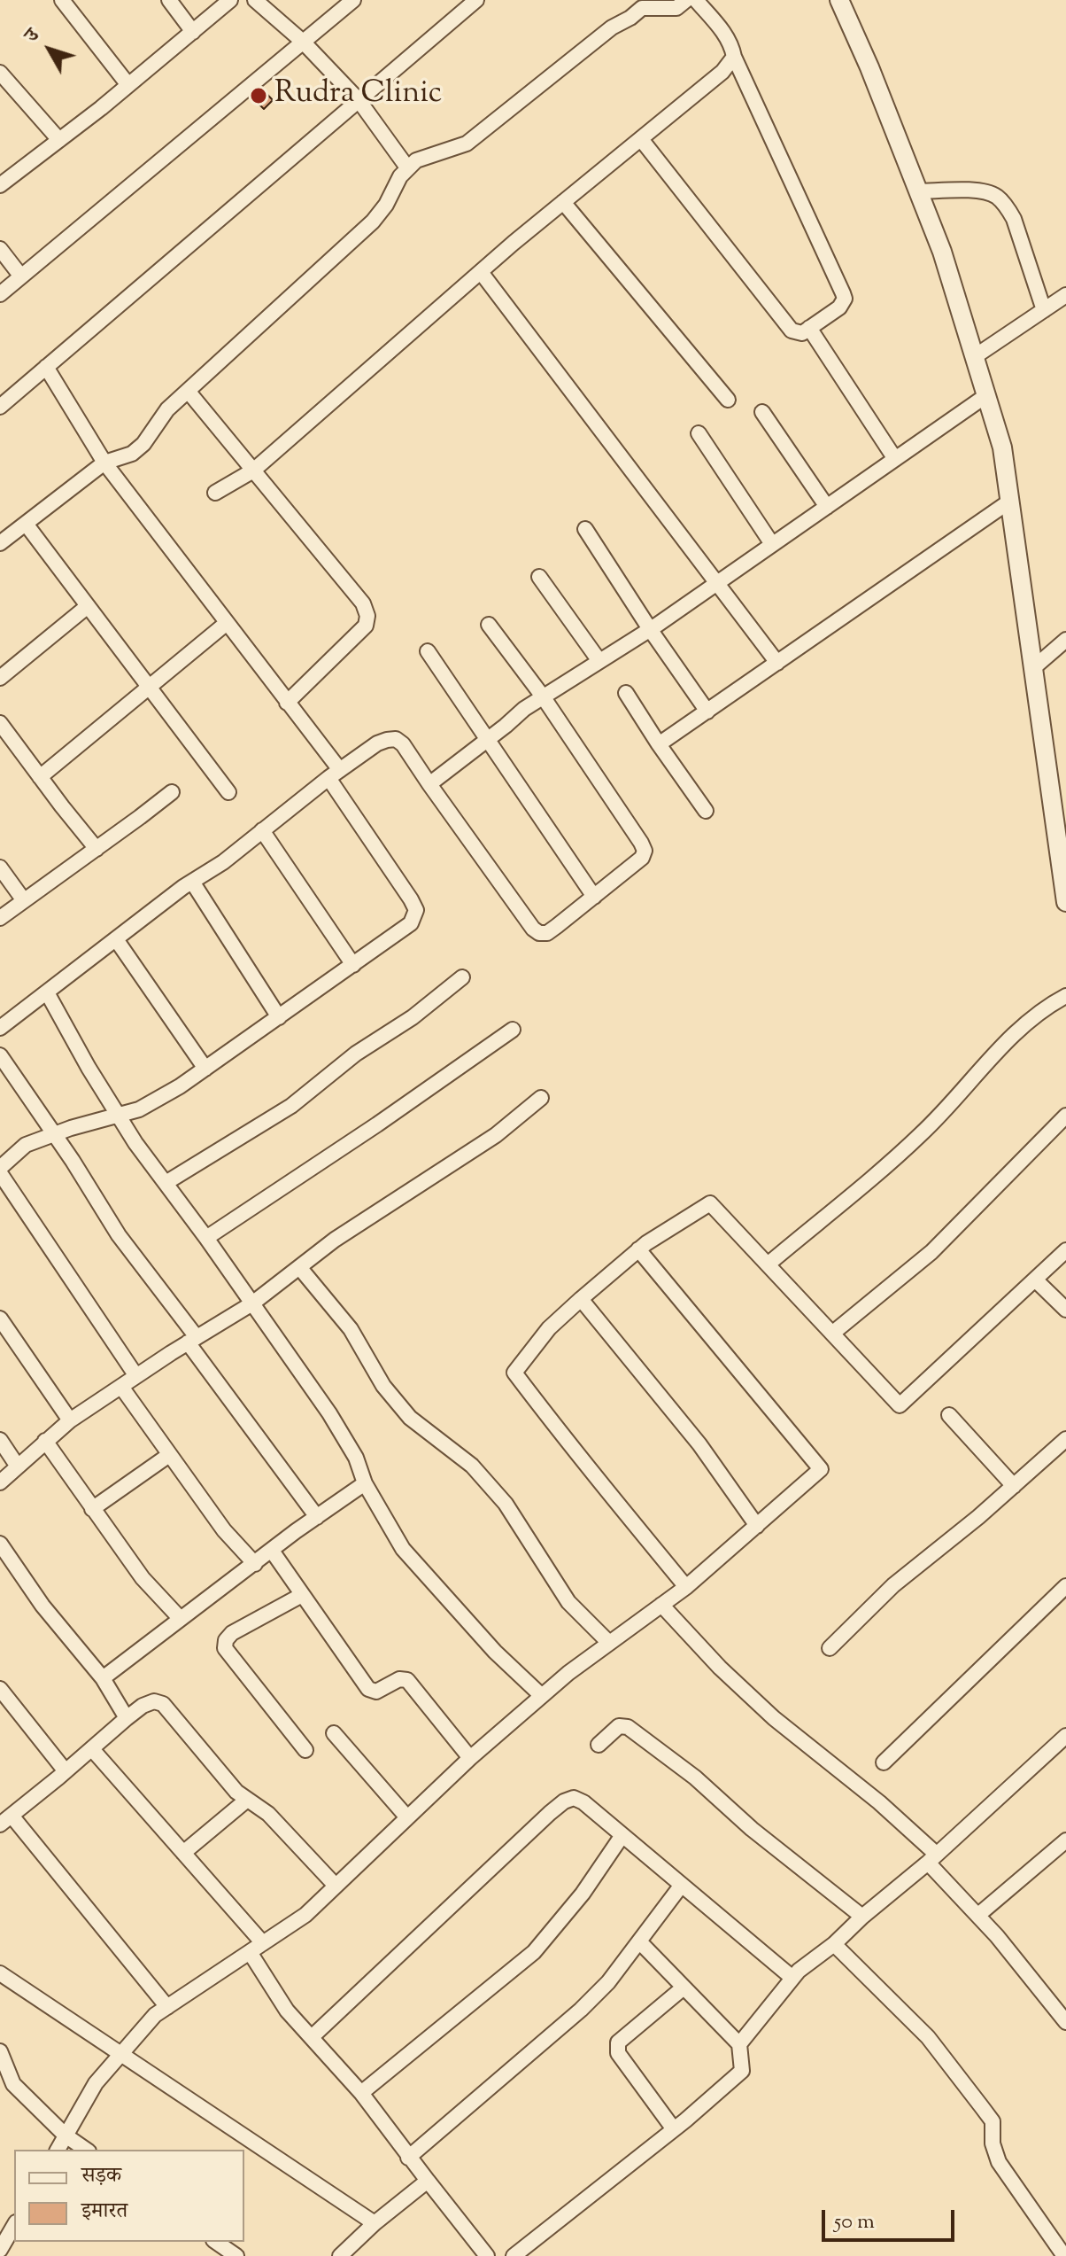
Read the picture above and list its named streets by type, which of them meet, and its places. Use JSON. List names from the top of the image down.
{
  "places": ["Rudra Clinic"],
  "legend": ["सड़क", "इमारत"],
  "scale_bar": "50 m",
  "north": "top left"
}
